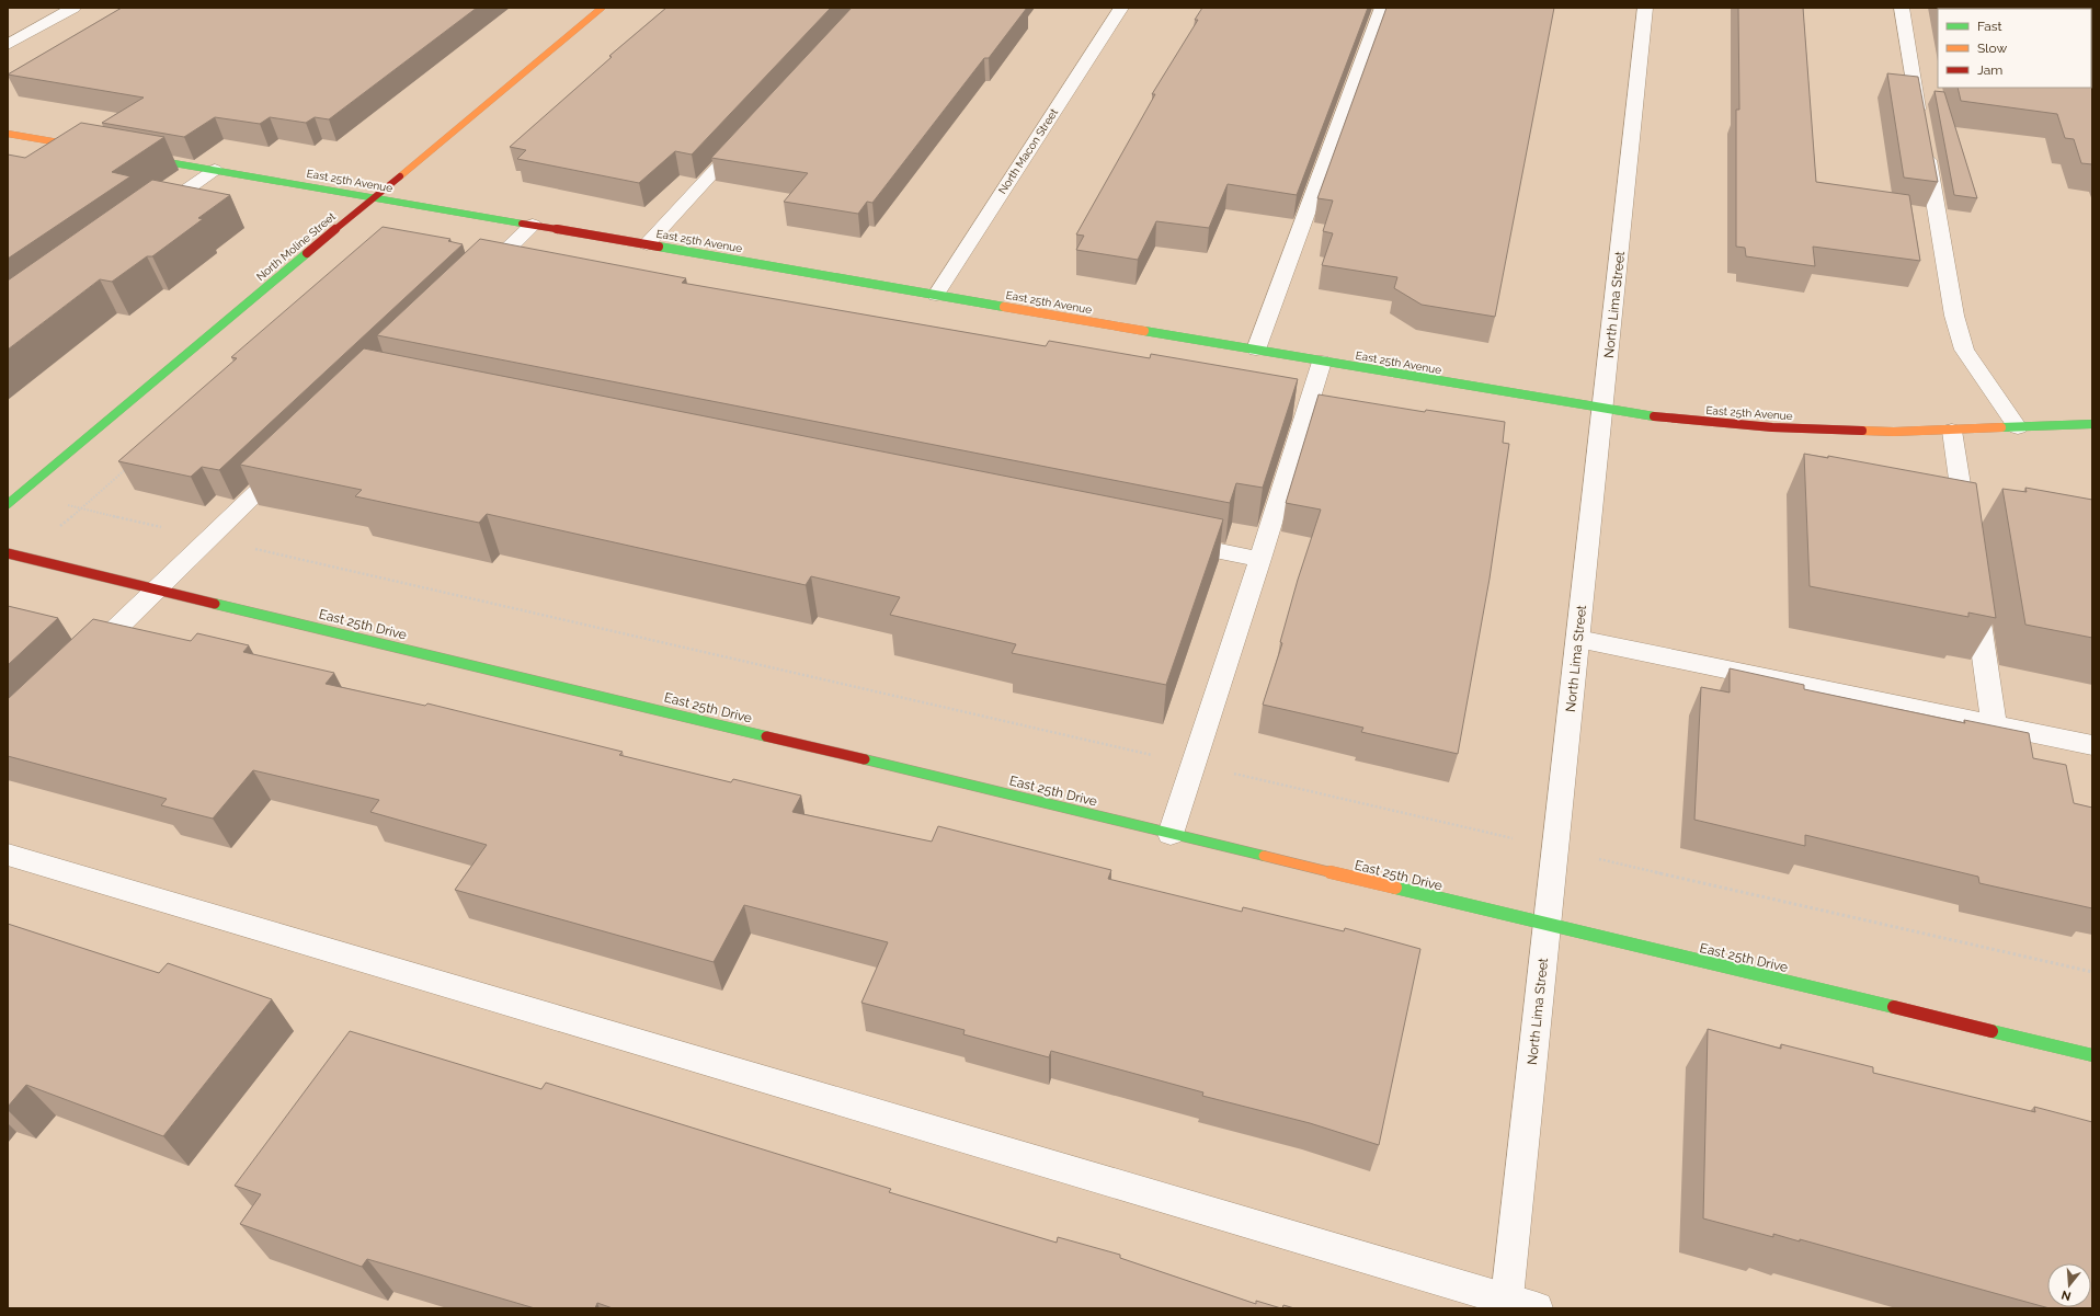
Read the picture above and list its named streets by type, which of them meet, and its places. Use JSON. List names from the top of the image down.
{
  "streets": {
    "street": [
      "North Macon Street",
      "East 25th Avenue",
      "North Moline Street",
      "North Lima Street",
      "East 25th Drive"
    ]
  },
  "crossings": [
    ["North Macon Street", "East 25th Avenue"],
    ["East 25th Avenue", "North Moline Street"],
    ["East 25th Avenue", "North Lima Street"],
    ["North Lima Street", "East 25th Drive"]
  ],
  "legend": ["Fast", "Slow", "Jam"],
  "north": "bottom"
}
